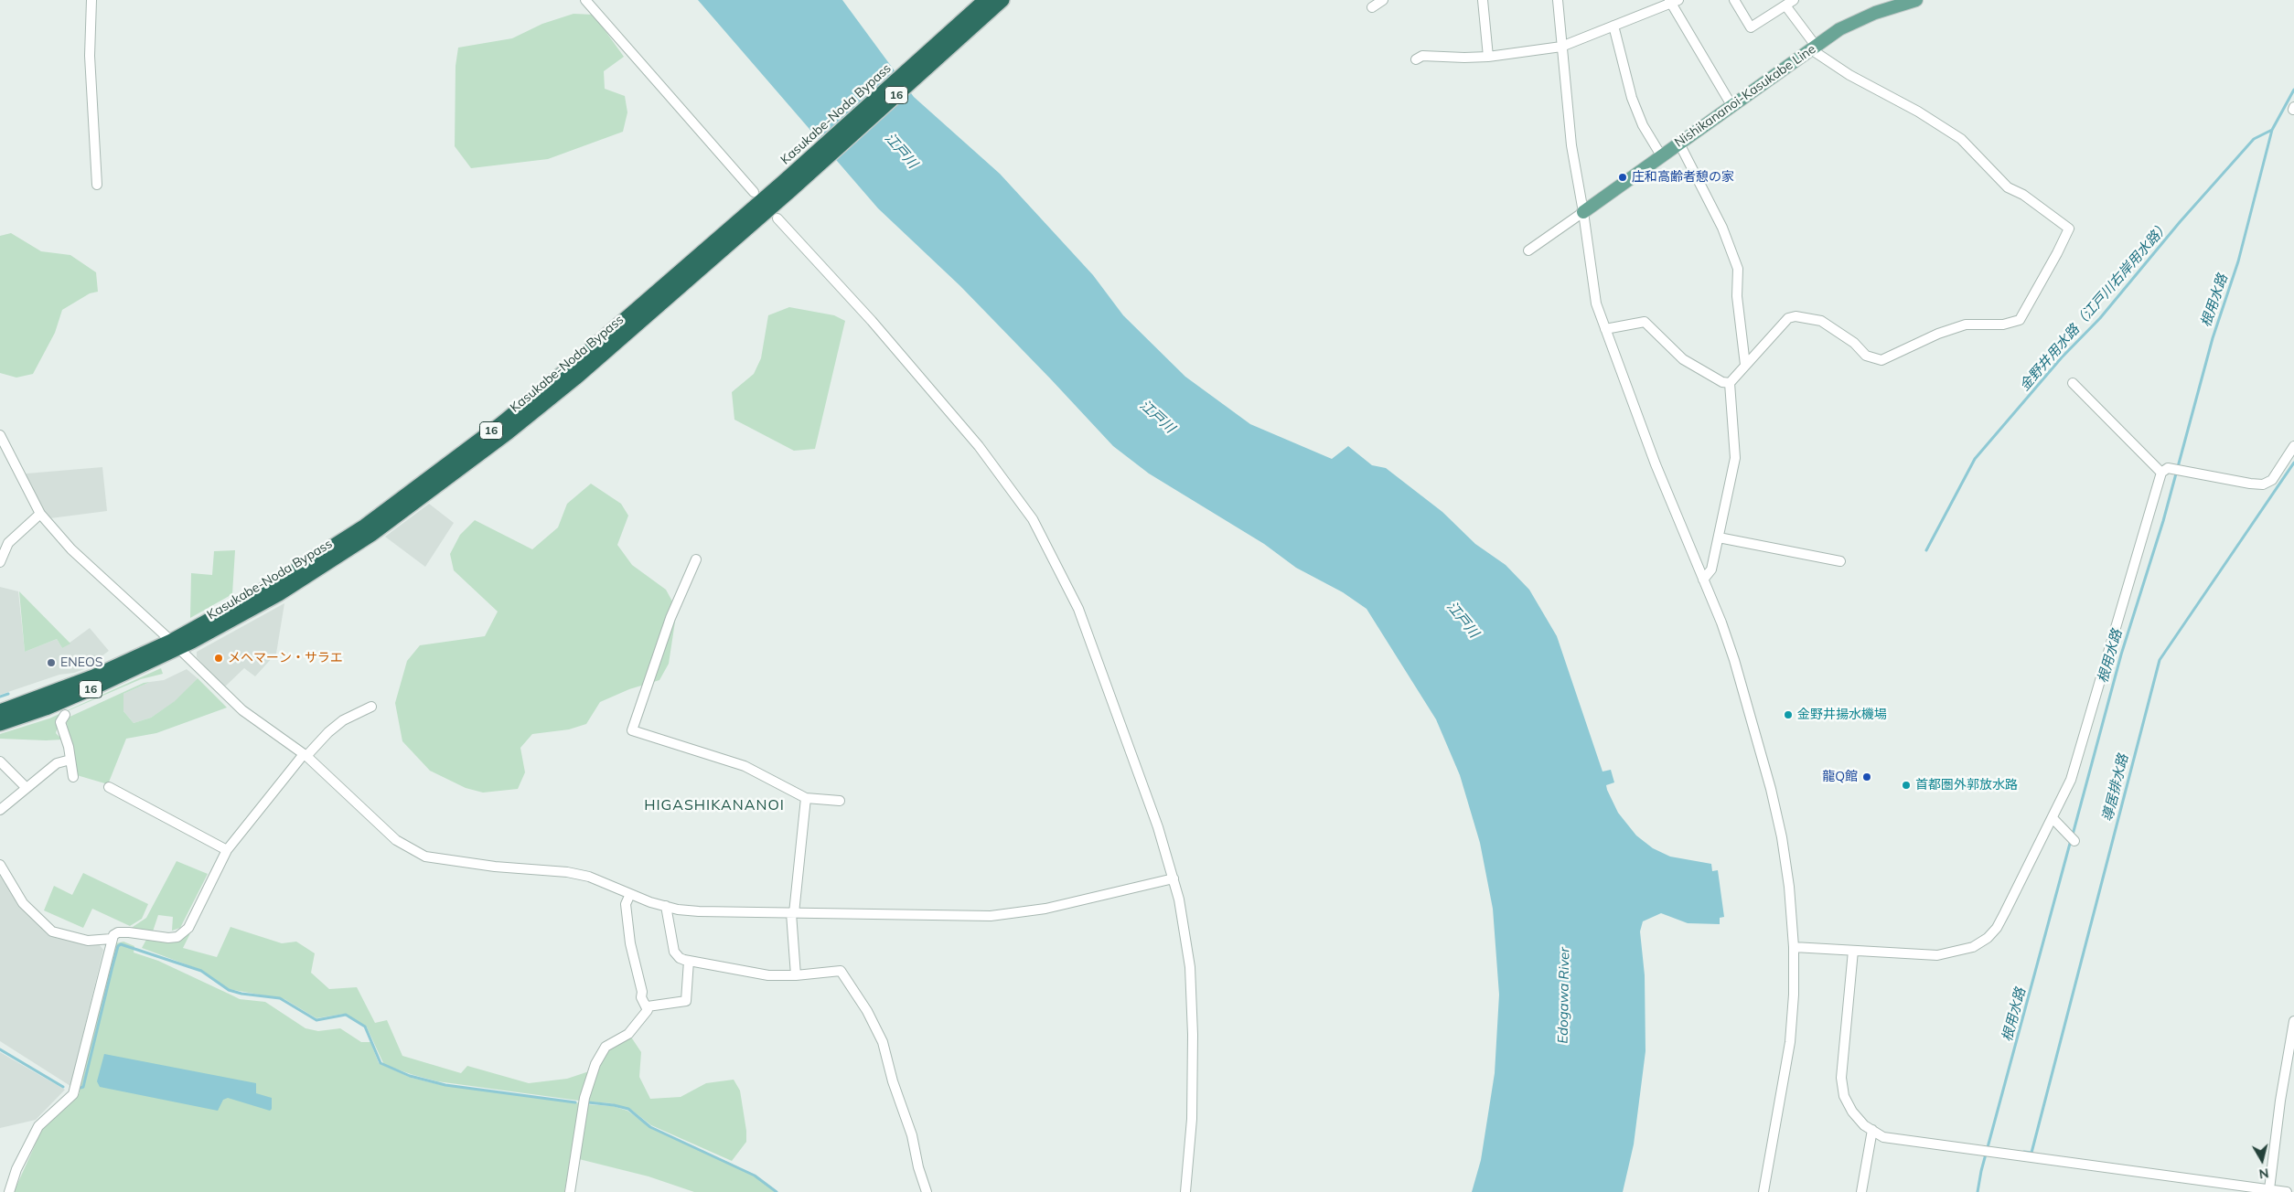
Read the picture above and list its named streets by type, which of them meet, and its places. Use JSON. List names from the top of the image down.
{
  "streets": {
    "highway": ["16", "Kasukabe-Noda Bypass"],
    "main road": ["Nishikananoi-Kasukabe Line"]
  },
  "districts": ["HIGASHIKANANOI"],
  "water": [
    "江戸川",
    "根用水路",
    "金野井用水路（江戸川右岸用水路）",
    "導居排水路",
    "Edogawa River"
  ],
  "places": [
    "庄和高齢者憩の家",
    "メヘマーン・サラエ",
    "ENEOS",
    "金野井揚水機場",
    "龍Q館",
    "首都圏外郭放水路"
  ],
  "north": "bottom"
}
